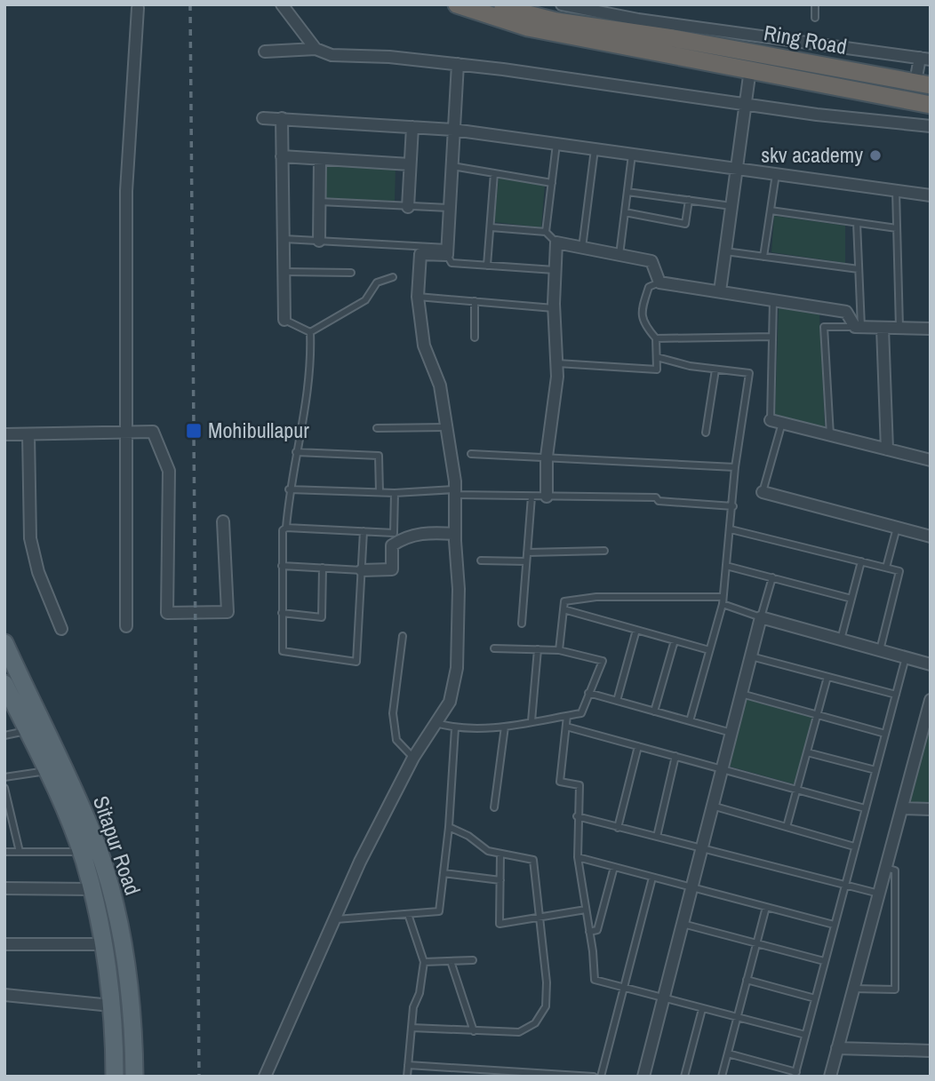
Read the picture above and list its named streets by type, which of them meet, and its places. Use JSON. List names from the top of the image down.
{
  "streets": {
    "highway": ["Ring Road"],
    "main road": ["Sitapur Road"]
  },
  "places": {
    "other": ["skv academy"],
    "transit": ["Mohibullapur"]
  }
}
